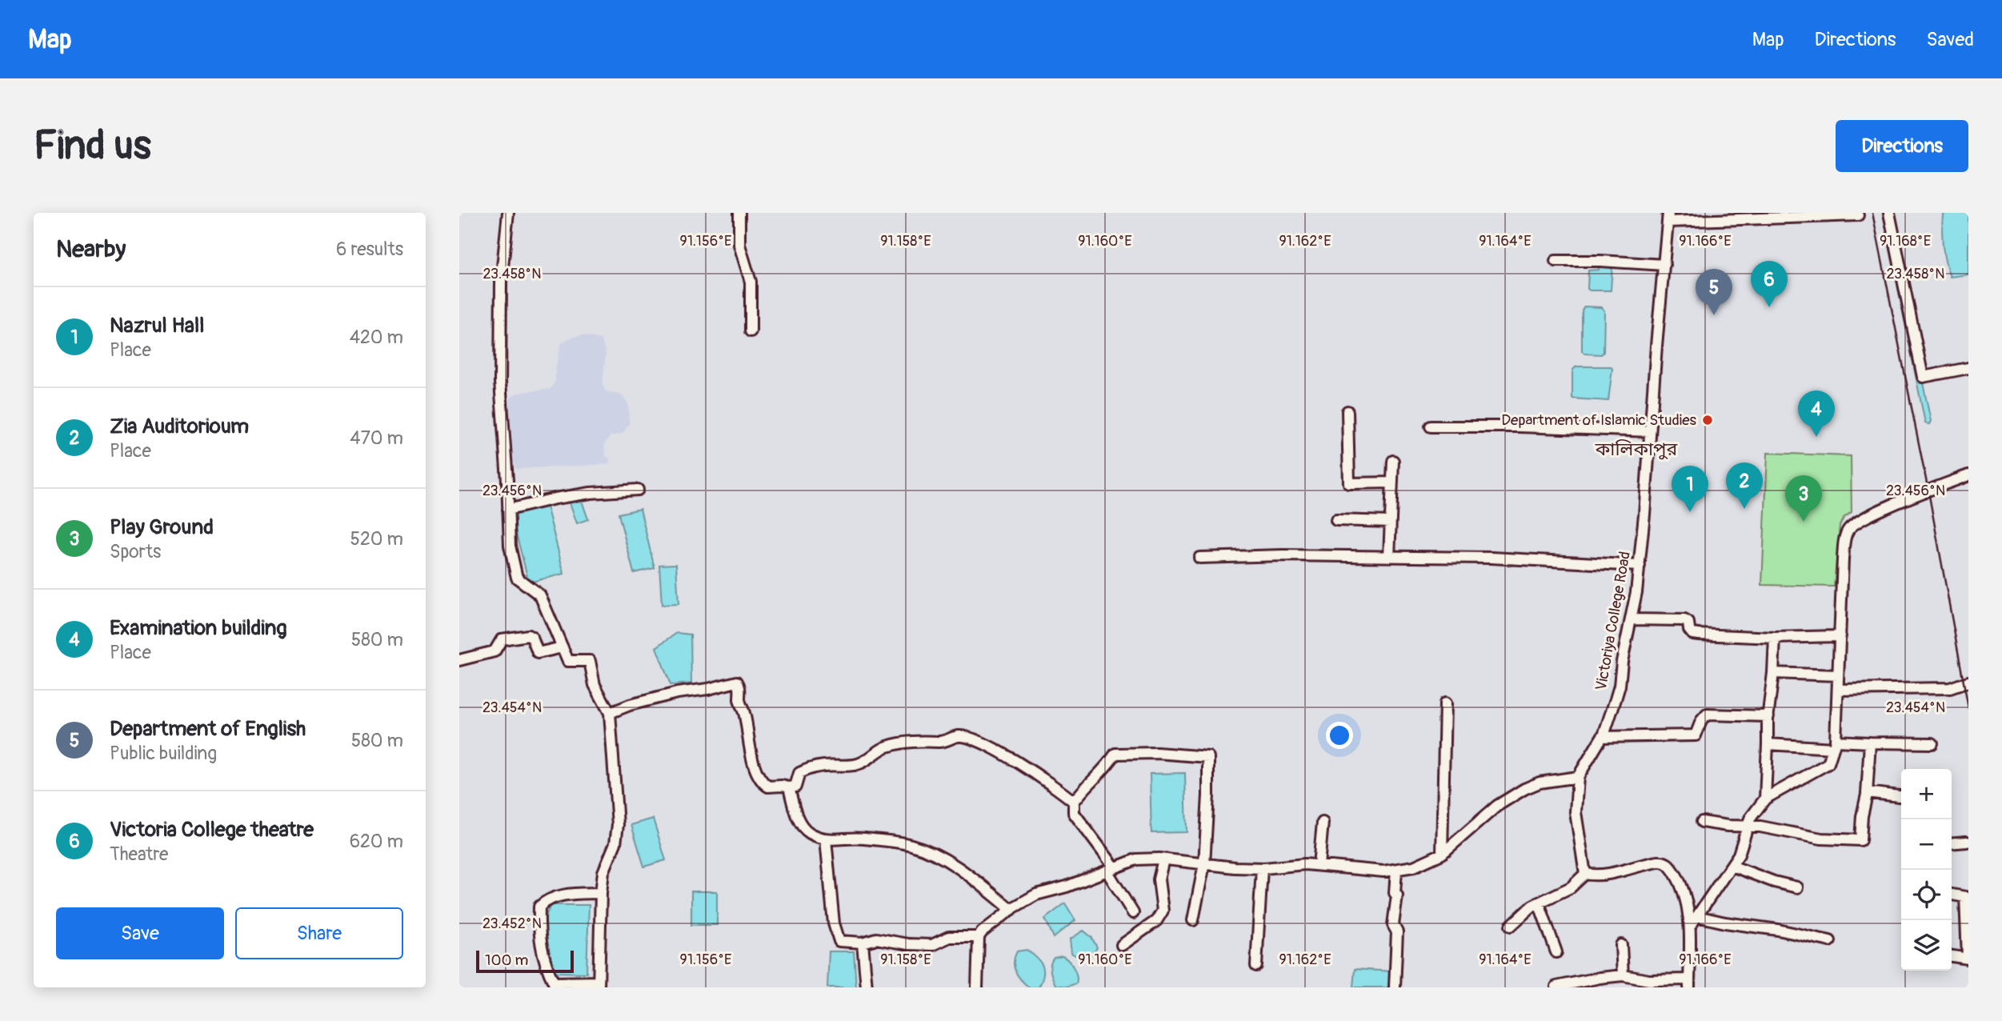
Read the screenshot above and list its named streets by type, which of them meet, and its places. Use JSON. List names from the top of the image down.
{
  "streets": {
    "street": ["Victoriya College Road"]
  },
  "districts": ["কালিকাপুর"],
  "places": ["Department of Islamic Studies"],
  "scale_bar": "100 m",
  "page": {
    "header": "Map",
    "nav": ["Map", "Directions", "Saved"],
    "buttons": [
      "Directions",
      ["Save", "Share"]
    ],
    "title": "Find us",
    "heading": ["Nearby", "6 results"],
    "pins": [
      "6",
      "5",
      "4",
      "2",
      "1",
      "3"
    ],
    "list": [
      {
        "mark": "1",
        "name": "Nazrul Hall",
        "note": "Place",
        "value": "420 m"
      },
      {
        "mark": "2",
        "name": "Zia Auditorioum",
        "note": "Place",
        "value": "470 m"
      },
      {
        "mark": "3",
        "name": "Play Ground",
        "note": "Sports",
        "value": "520 m"
      },
      {
        "mark": "4",
        "name": "Examination building",
        "note": "Place",
        "value": "580 m"
      },
      {
        "mark": "5",
        "name": "Department of English",
        "note": "Public building",
        "value": "580 m"
      },
      {
        "mark": "6",
        "name": "Victoria College theatre",
        "note": "Theatre",
        "value": "620 m"
      }
    ],
    "map_buttons": ["+", "−"],
    "scale": "100 m"
  },
  "coordinates": [
    "91.156°E",
    "91.158°E",
    "91.160°E",
    "91.162°E",
    "91.164°E",
    "91.166°E",
    "91.168°E",
    "23.458°N",
    "23.456°N",
    "23.454°N",
    "23.452°N"
  ]
}
